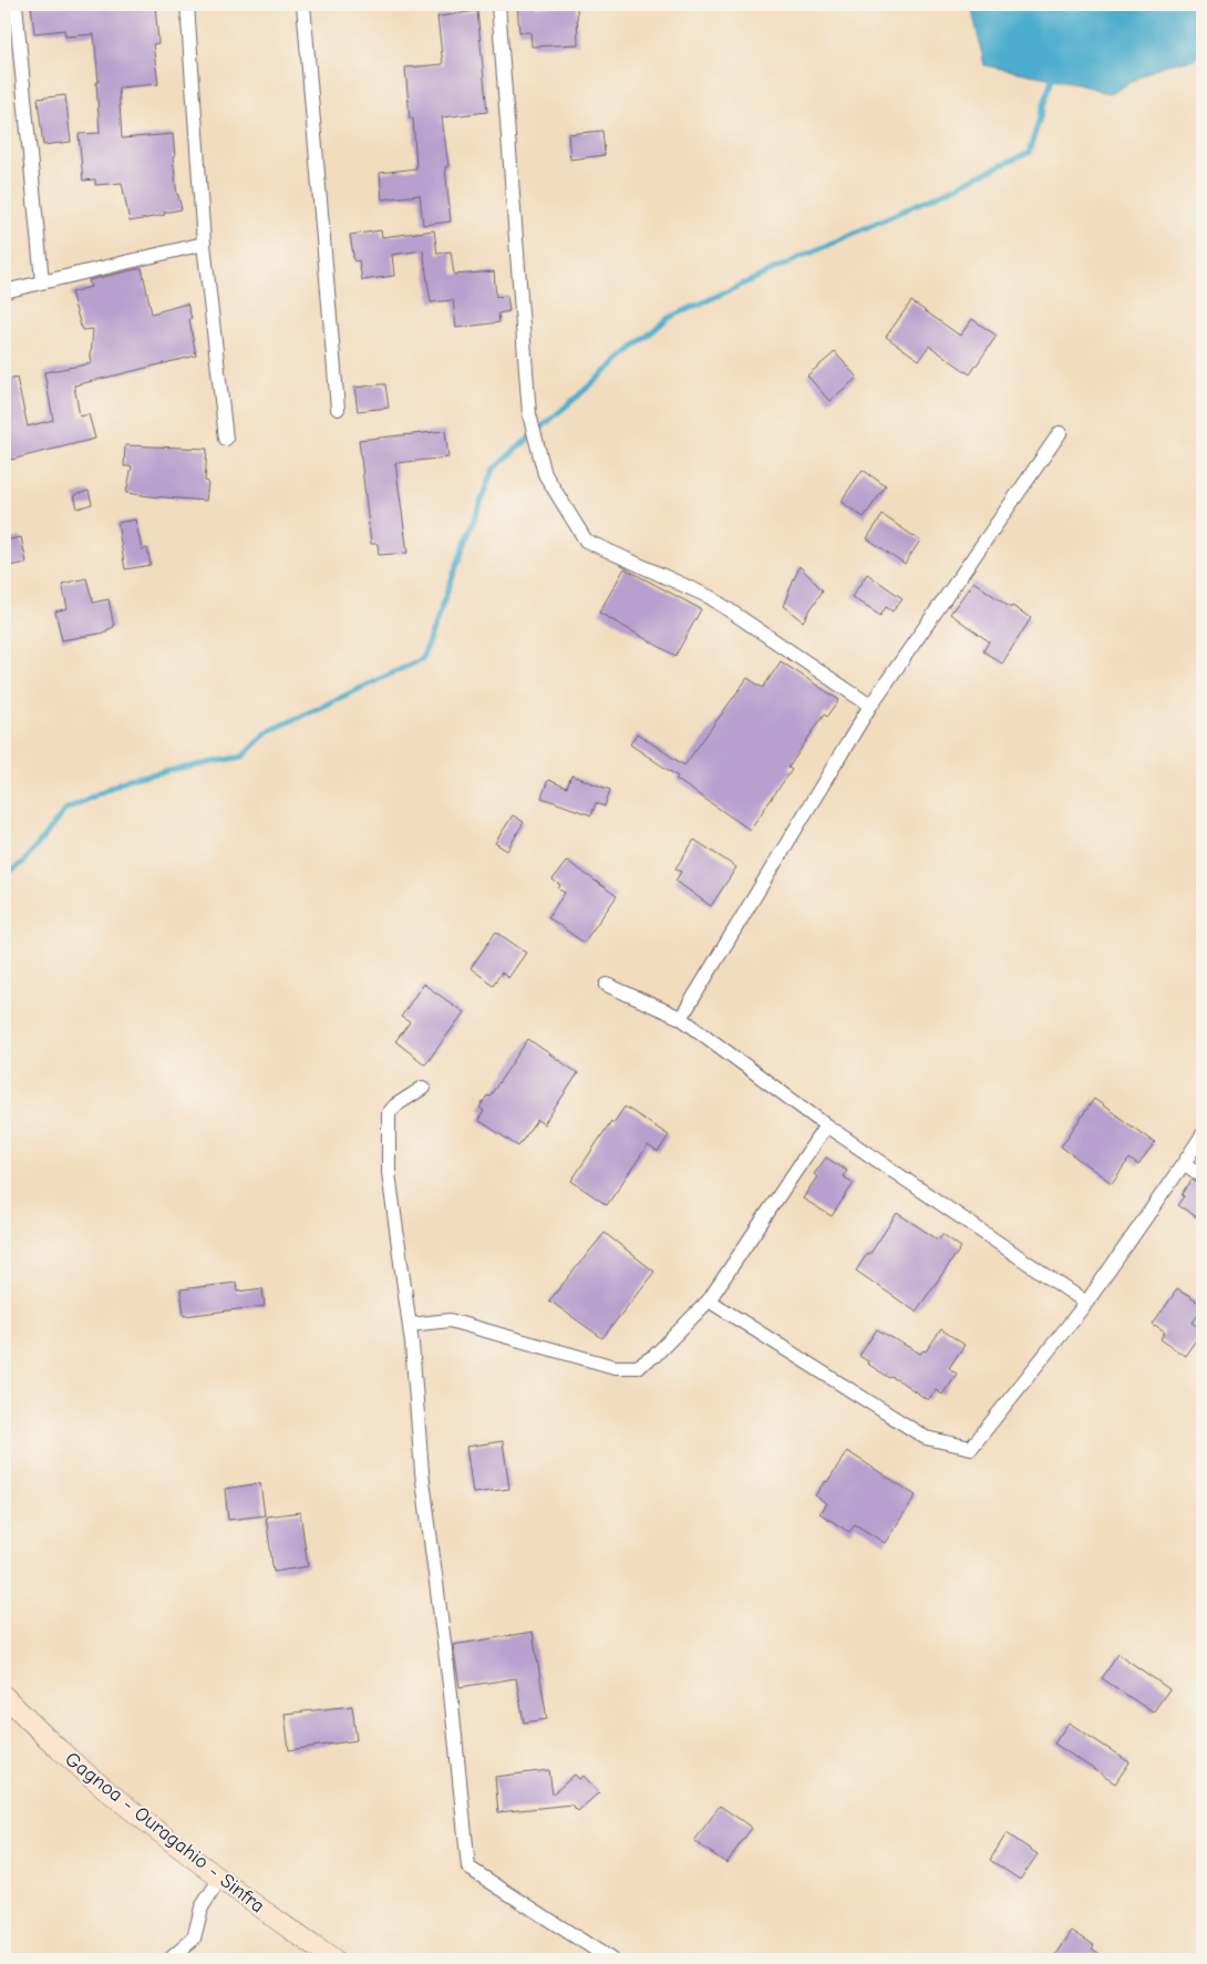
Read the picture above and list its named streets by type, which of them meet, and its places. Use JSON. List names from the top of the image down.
{
  "streets": {
    "main road": ["Gagnoa - Ouragahio - Sinfra"]
  }
}
